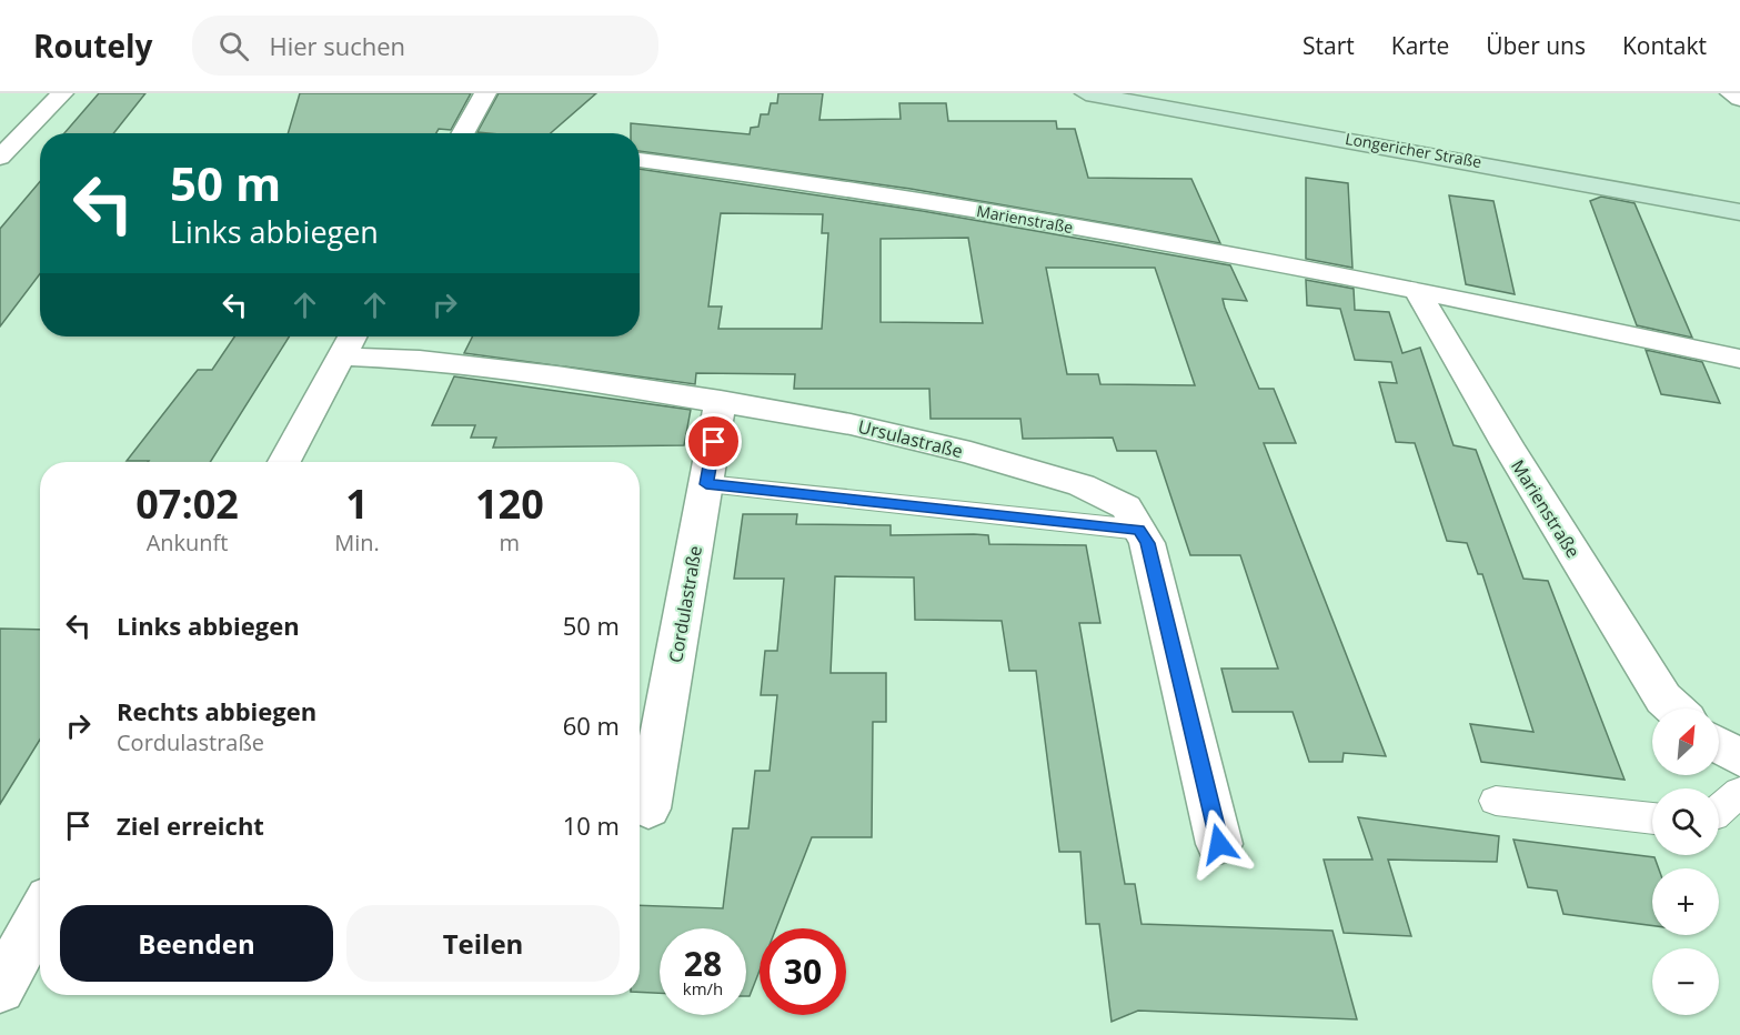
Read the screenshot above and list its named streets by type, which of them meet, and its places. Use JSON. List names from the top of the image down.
{
  "streets": {
    "street": [
      "Longericher Straße",
      "Marienstraße",
      "Ursulastraße",
      "Cordulastraße"
    ]
  },
  "crossings": [
    ["Ursulastraße", "Cordulastraße"]
  ],
  "north": "top right",
  "page": {
    "header": "Routely",
    "search": "Hier suchen",
    "nav": [
      "Start",
      "Karte",
      "Über uns",
      "Kontakt"
    ],
    "turn": ["50 m", "Links abbiegen"],
    "eta": [
      "07:02",
      "Ankunft",
      "1",
      "Min.",
      "120",
      "m"
    ],
    "list": [
      {
        "name": "Links abbiegen",
        "value": "50 m"
      },
      {
        "name": "Rechts abbiegen",
        "note": "Cordulastraße",
        "value": "60 m"
      },
      {
        "name": "Ziel erreicht",
        "value": "10 m"
      }
    ],
    "map_buttons": ["+", "−"],
    "buttons": ["Beenden", "Teilen"],
    "speed": "28 km/h",
    "limit": "30"
  }
}
